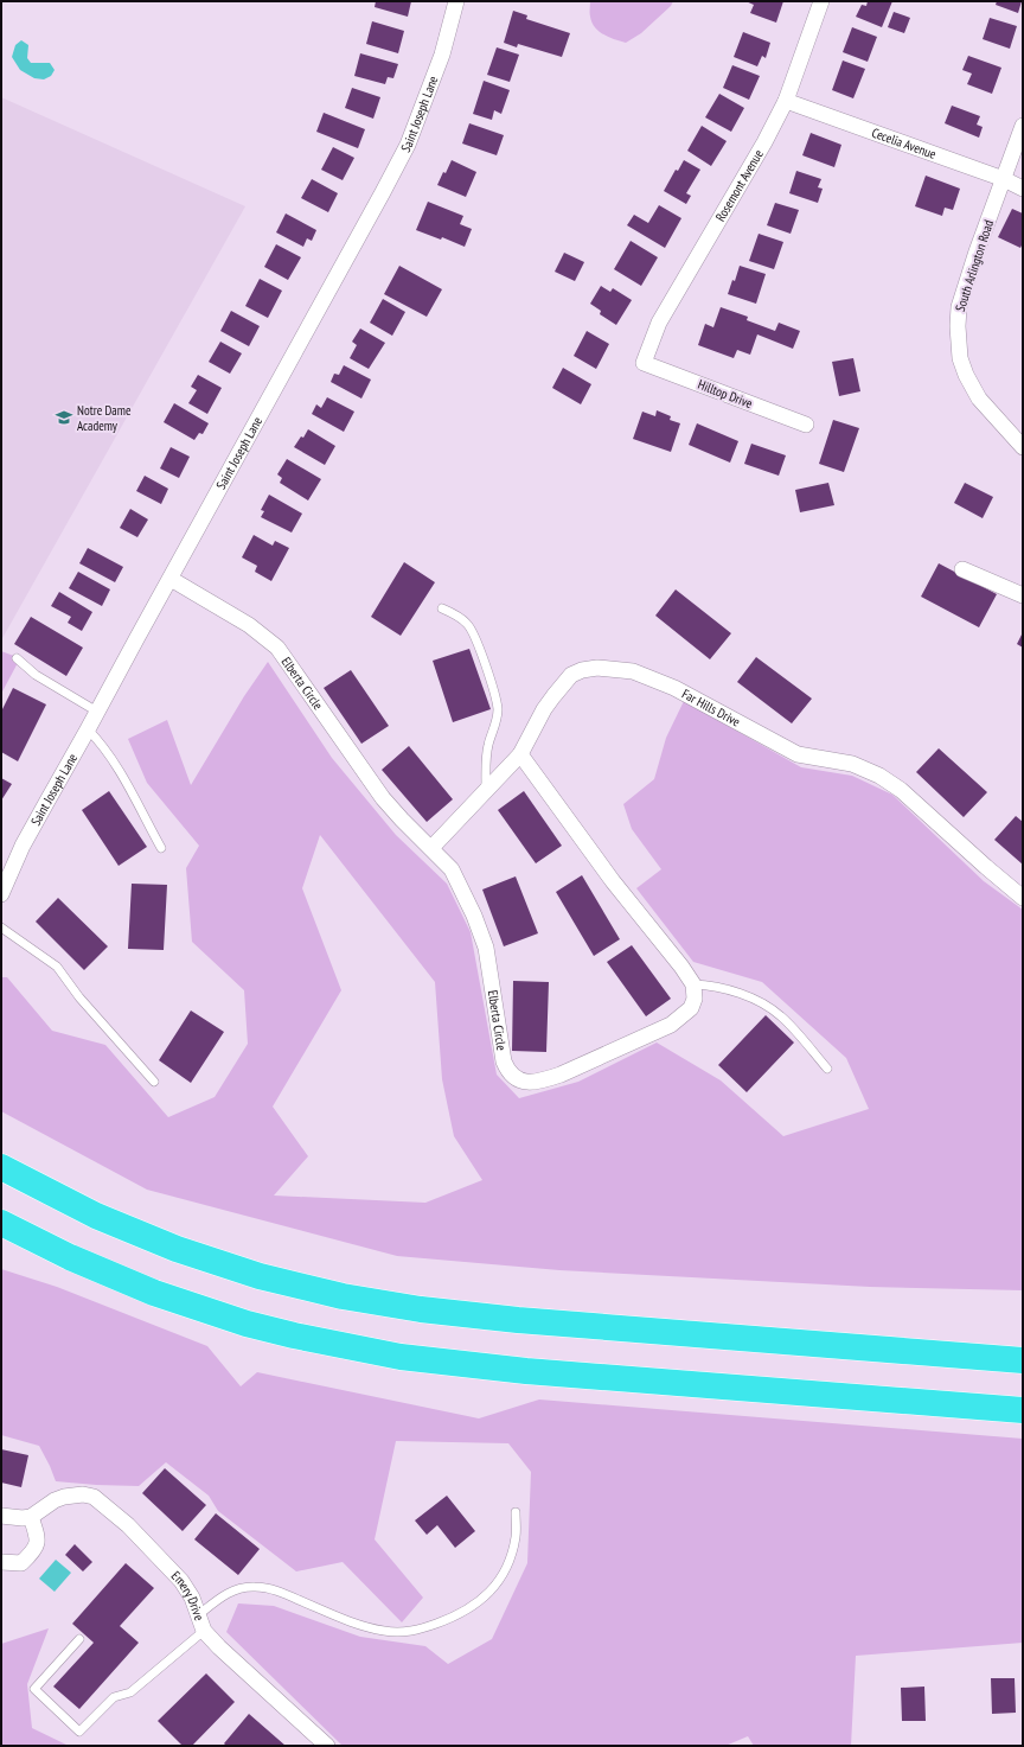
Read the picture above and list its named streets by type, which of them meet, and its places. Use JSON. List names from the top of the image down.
{
  "streets": {
    "street": [
      "Saint Joseph Lane",
      "Cecelia Avenue",
      "Rosemont Avenue",
      "South Arlington Road",
      "Hilltop Drive",
      "Elberta Circle",
      "Far Hills Drive",
      "Emery Drive"
    ]
  },
  "crossings": [
    ["Saint Joseph Lane", "Elberta Circle"],
    ["Cecelia Avenue", "Rosemont Avenue"],
    ["Cecelia Avenue", "South Arlington Road"],
    ["Rosemont Avenue", "Hilltop Drive"],
    ["Elberta Circle", "Far Hills Drive"]
  ],
  "places": {
    "school or university": ["Notre Dame Academy"]
  }
}
